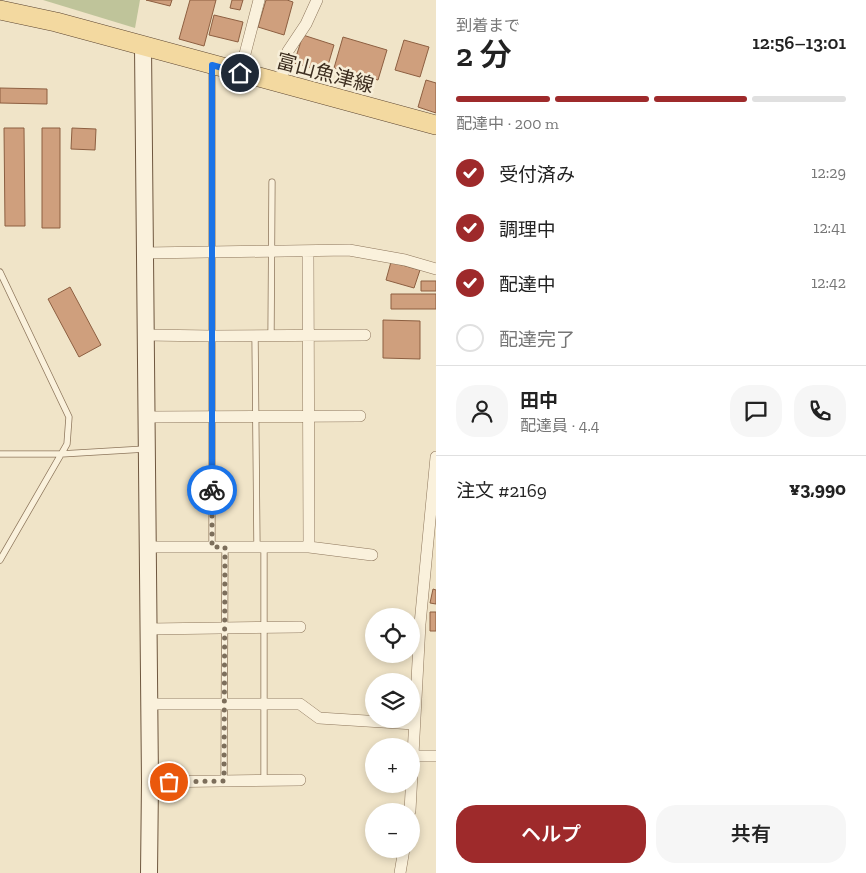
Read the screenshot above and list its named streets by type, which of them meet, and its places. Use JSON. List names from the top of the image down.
{
  "streets": {
    "main road": ["富山魚津線"]
  },
  "page": {
    "heading": ["2 分", "到着まで", "12:56–13:01"],
    "panel": [
      "田中",
      "配達員 · 4.4",
      "注文 #2169",
      "¥3,990"
    ],
    "bar": "配達中 · 200 m",
    "list": [
      ["受付済み", "12:29"],
      ["調理中", "12:41"],
      ["配達中", "12:42"],
      "配達完了"
    ],
    "map_buttons": ["+", "−"],
    "buttons": ["ヘルプ", "共有"]
  }
}
